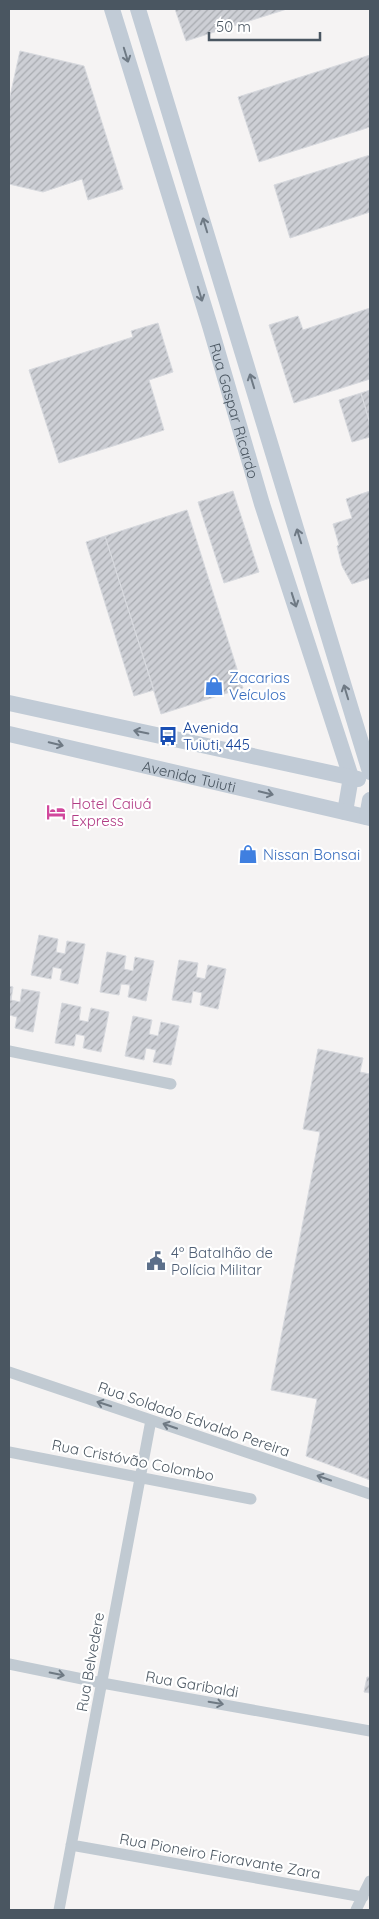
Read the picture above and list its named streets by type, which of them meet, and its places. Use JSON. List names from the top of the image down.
{
  "streets": {
    "main road": ["Rua Gaspar Ricardo", "Avenida Tuiuti"],
    "street": [
      "Rua Soldado Edvaldo Pereira",
      "Rua Cristóvão Colombo",
      "Rua Belvedere",
      "Rua Garibaldi",
      "Rua Pioneiro Fioravante Zara"
    ]
  },
  "crossings": [
    ["Rua Gaspar Ricardo", "Avenida Tuiuti"],
    ["Rua Soldado Edvaldo Pereira", "Rua Belvedere"],
    ["Rua Cristóvão Colombo", "Rua Belvedere"],
    ["Rua Belvedere", "Rua Garibaldi"],
    ["Rua Belvedere", "Rua Pioneiro Fioravante Zara"]
  ],
  "one_way": ["Rua Soldado Edvaldo Pereira", "Rua Garibaldi"],
  "places": {
    "shop": ["Zacarias Veículos", "Nissan Bonsai"],
    "bus stop": ["Avenida Tuiuti, 445"],
    "hotel": ["Hotel Caiuá Express"],
    "public building": ["4º Batalhão de Polícia Militar"]
  },
  "scale_bar": "50 m"
}
